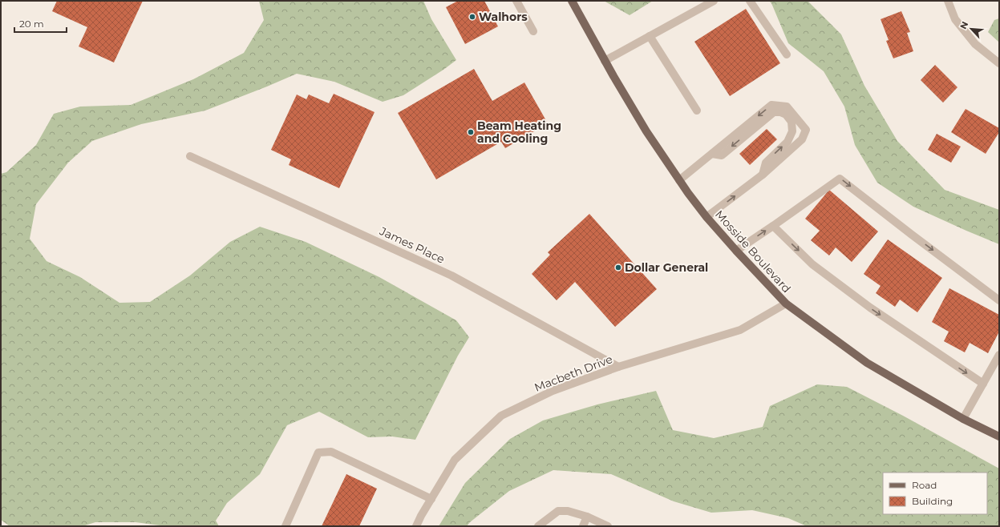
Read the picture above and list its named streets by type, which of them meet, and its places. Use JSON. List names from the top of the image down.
{
  "streets": {
    "main road": ["Mosside Boulevard"],
    "street": ["James Place", "Macbeth Drive"]
  },
  "crossings": [
    ["James Place", "Macbeth Drive"],
    ["Mosside Boulevard", "Macbeth Drive"]
  ],
  "places": ["Walhors", "Beam Heating and Cooling", "Dollar General"],
  "legend": ["Road", "Building"],
  "scale_bar": "20 m",
  "north": "top left"
}
